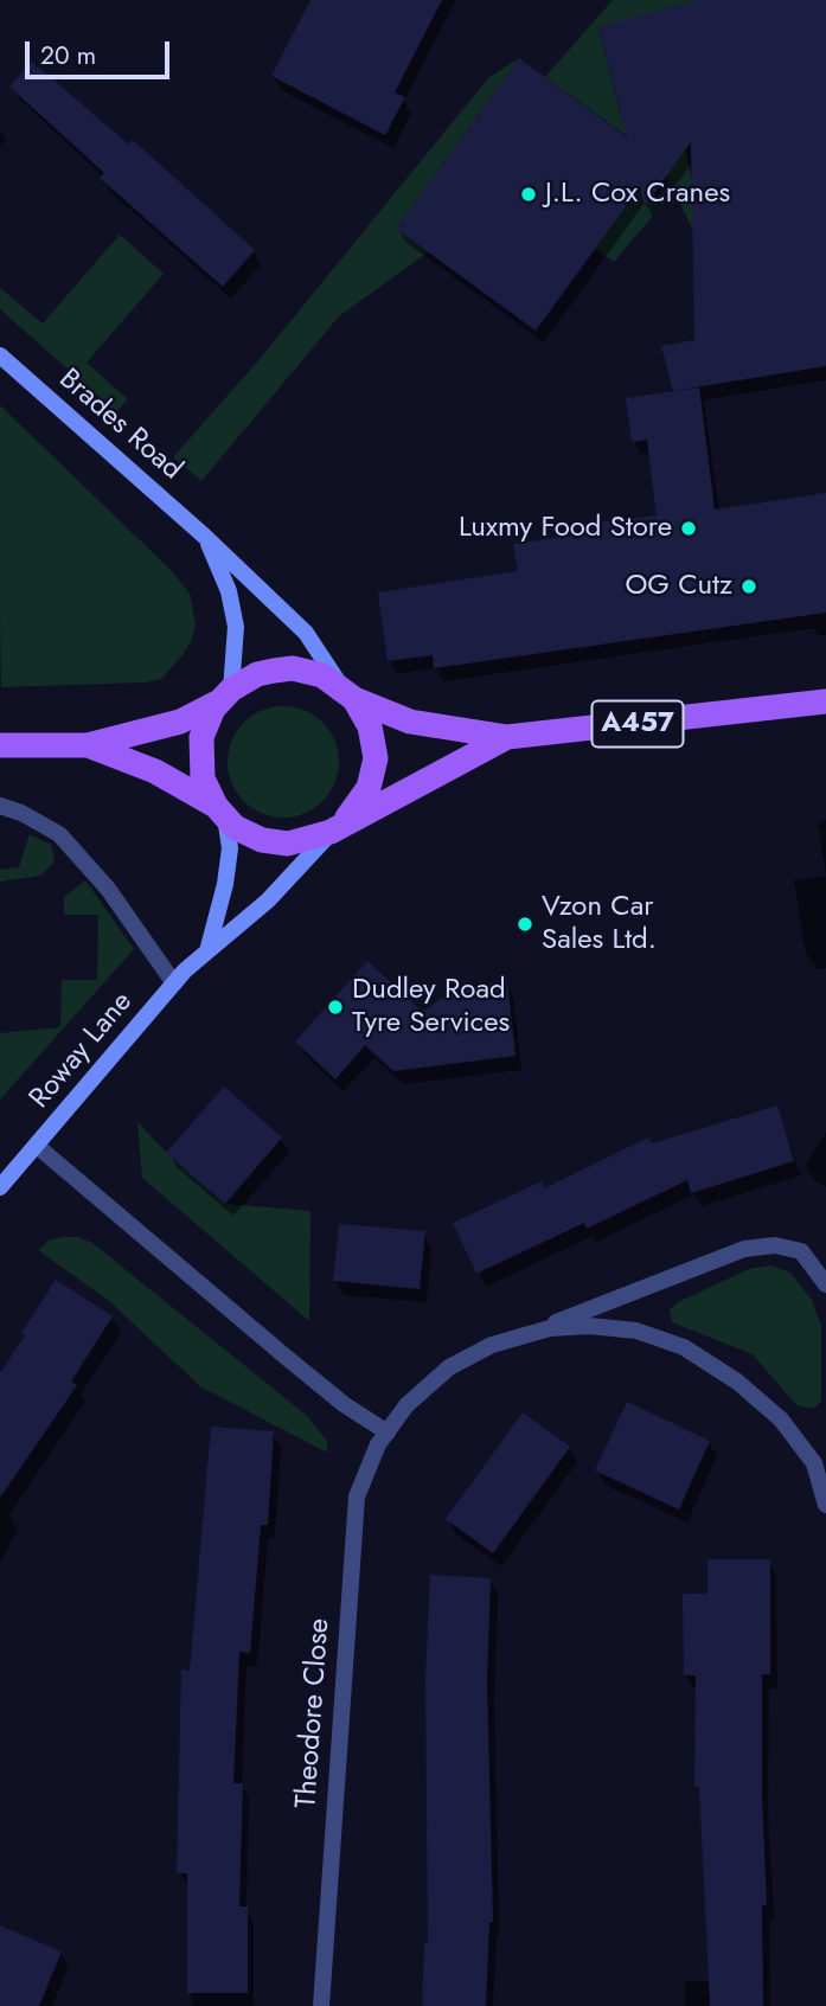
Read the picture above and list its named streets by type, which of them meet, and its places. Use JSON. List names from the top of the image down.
{
  "streets": {
    "main road": ["A457"],
    "street": ["Brades Road", "Roway Lane", "Theodore Close"]
  },
  "crossings": [
    ["Brades Road", "A457"],
    ["Brades Road", "Roway Lane"],
    ["A457", "Roway Lane"]
  ],
  "places": [
    "J.L. Cox Cranes",
    "Luxmy Food Store",
    "OG Cutz",
    "Vzon Car Sales Ltd.",
    "Dudley Road Tyre Services"
  ],
  "scale_bar": "20 m"
}
